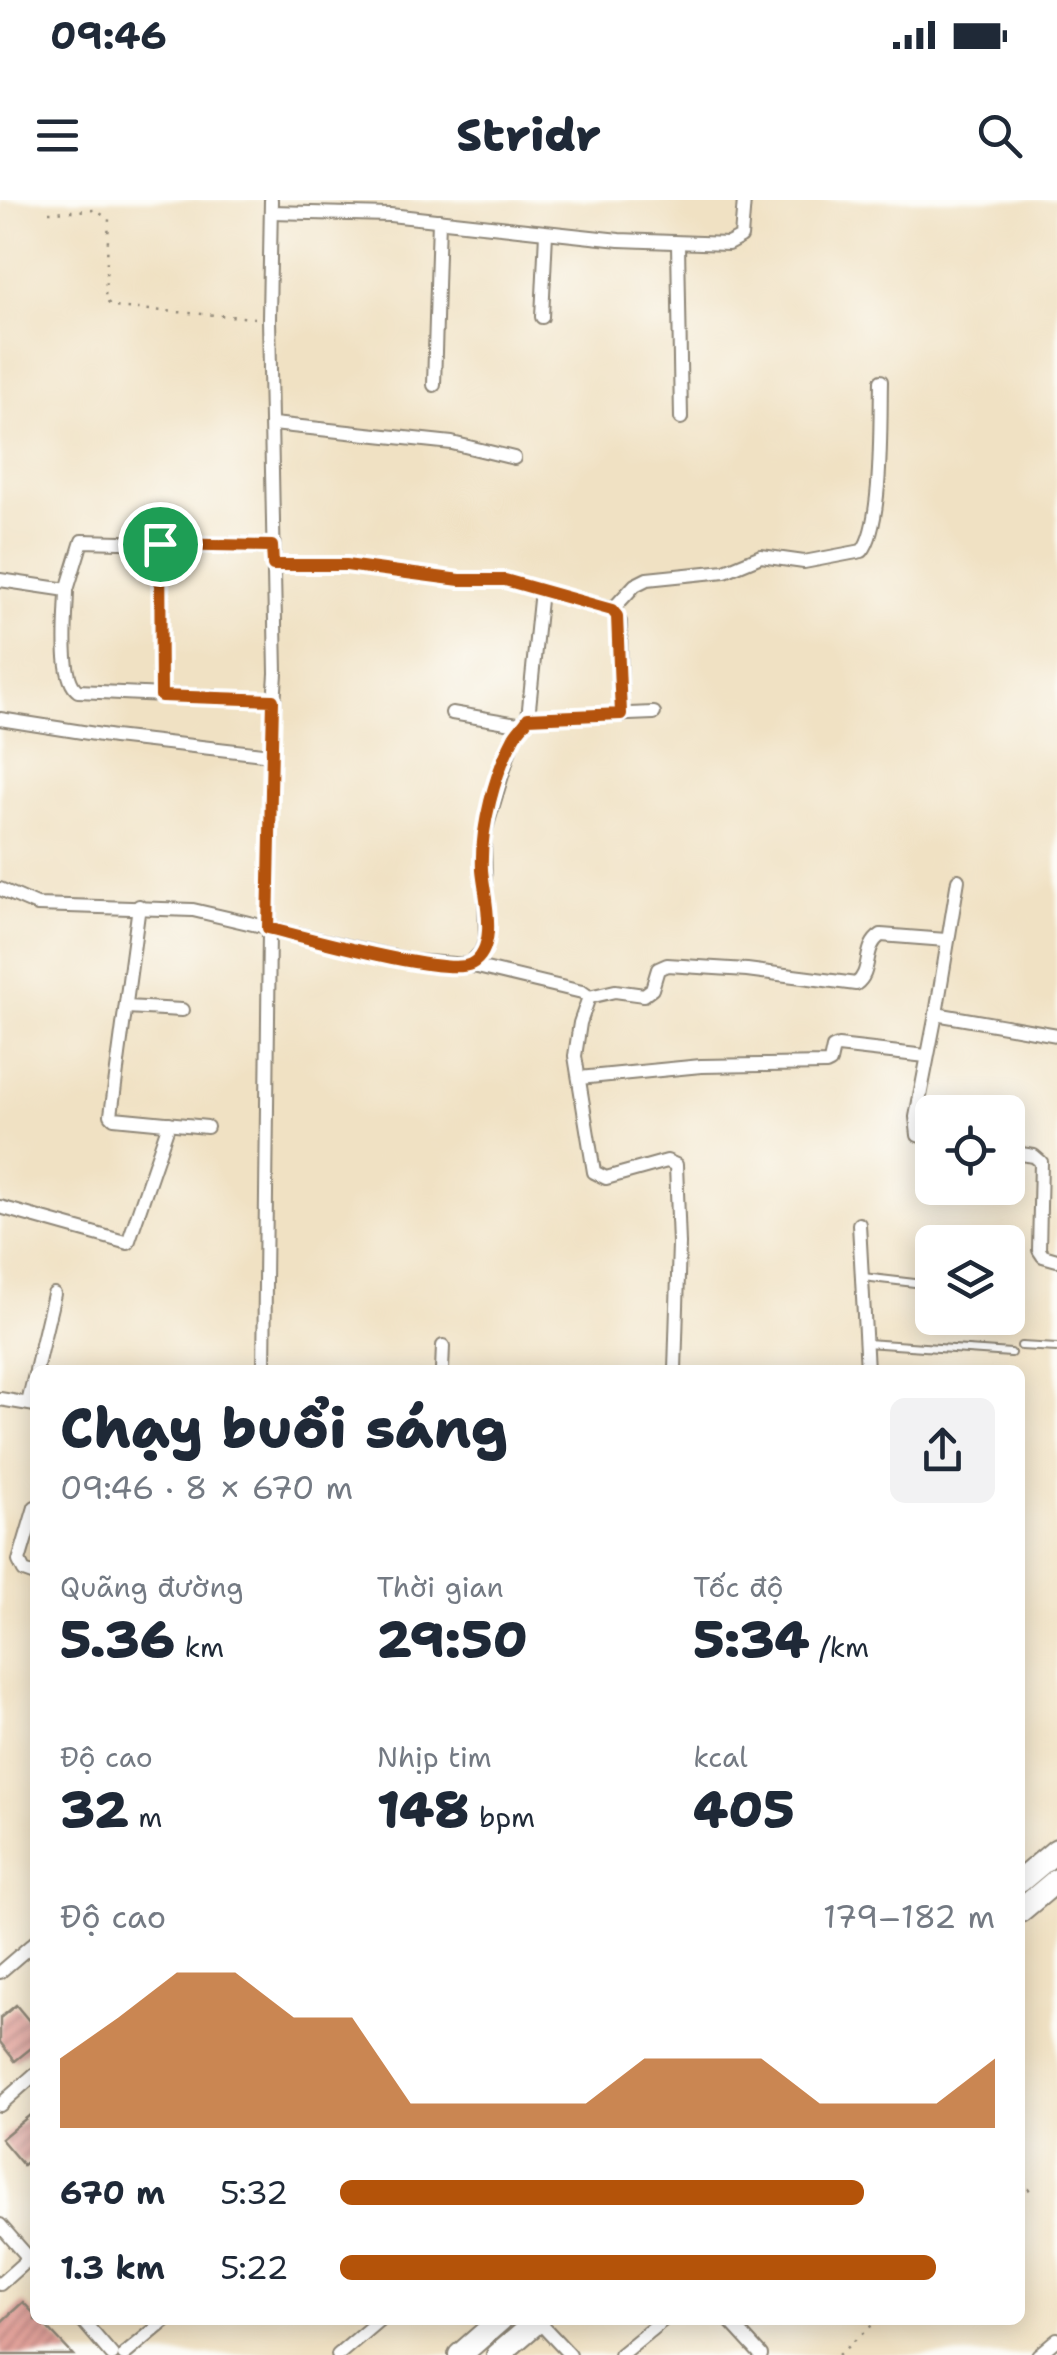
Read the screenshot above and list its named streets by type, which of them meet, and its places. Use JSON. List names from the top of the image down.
{
  "page": {
    "status": "09:46",
    "header": "Stridr",
    "heading": ["Chạy buổi sáng", "09:46 · 8 × 670 m"],
    "stats": [
      ["Quãng đường", "5.36 km"],
      ["Thời gian", "29:50"],
      ["Tốc độ", "5:34 /km"],
      ["Độ cao", "32 m"],
      ["Nhịp tim", "148 bpm"],
      ["kcal", "405"]
    ],
    "chart": ["Độ cao", "179–182 m"],
    "list": [
      {
        "name": "670 m",
        "note": "5:32"
      },
      {
        "name": "1.3 km",
        "note": "5:22"
      }
    ]
  }
}
